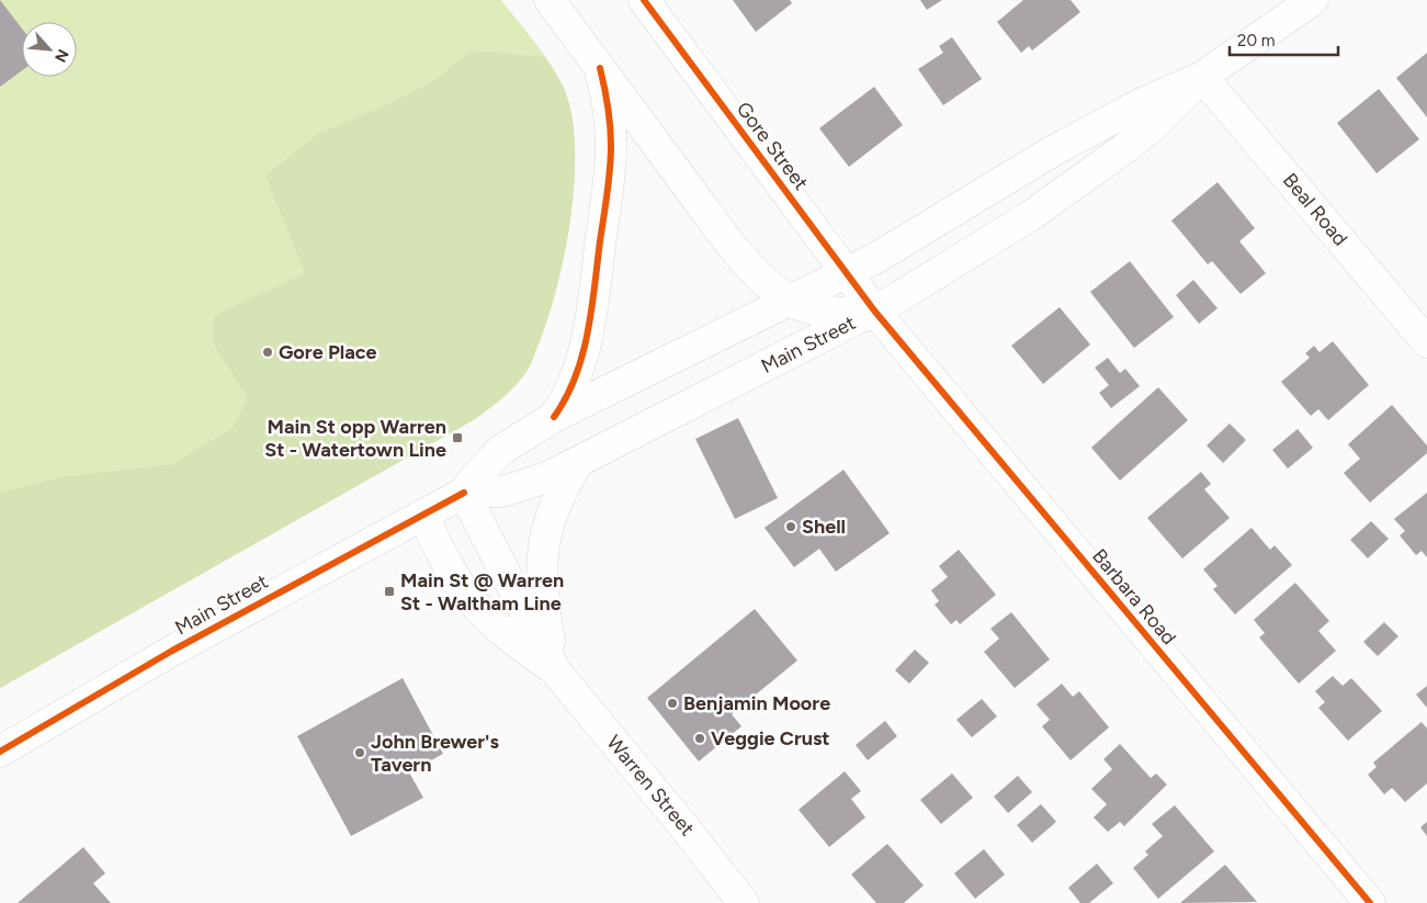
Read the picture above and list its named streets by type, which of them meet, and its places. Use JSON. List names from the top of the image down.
{
  "streets": {
    "main road": [
      "Gore Street",
      "Beal Road",
      "Main Street",
      "Barbara Road",
      "Warren Street"
    ]
  },
  "crossings": [
    ["Gore Street", "Main Street"],
    ["Gore Street", "Barbara Road"],
    ["Beal Road", "Main Street"],
    ["Main Street", "Barbara Road"],
    ["Main Street", "Warren Street"]
  ],
  "places": {
    "other": [
      "Gore Place",
      "Shell",
      "Benjamin Moore",
      "Veggie Crust",
      "John Brewer's Tavern"
    ],
    "transit": ["Main St opp Warren St - Watertown Line", "Main St @ Warren St - Waltham Line"]
  },
  "scale_bar": "20 m",
  "north": "bottom right"
}
